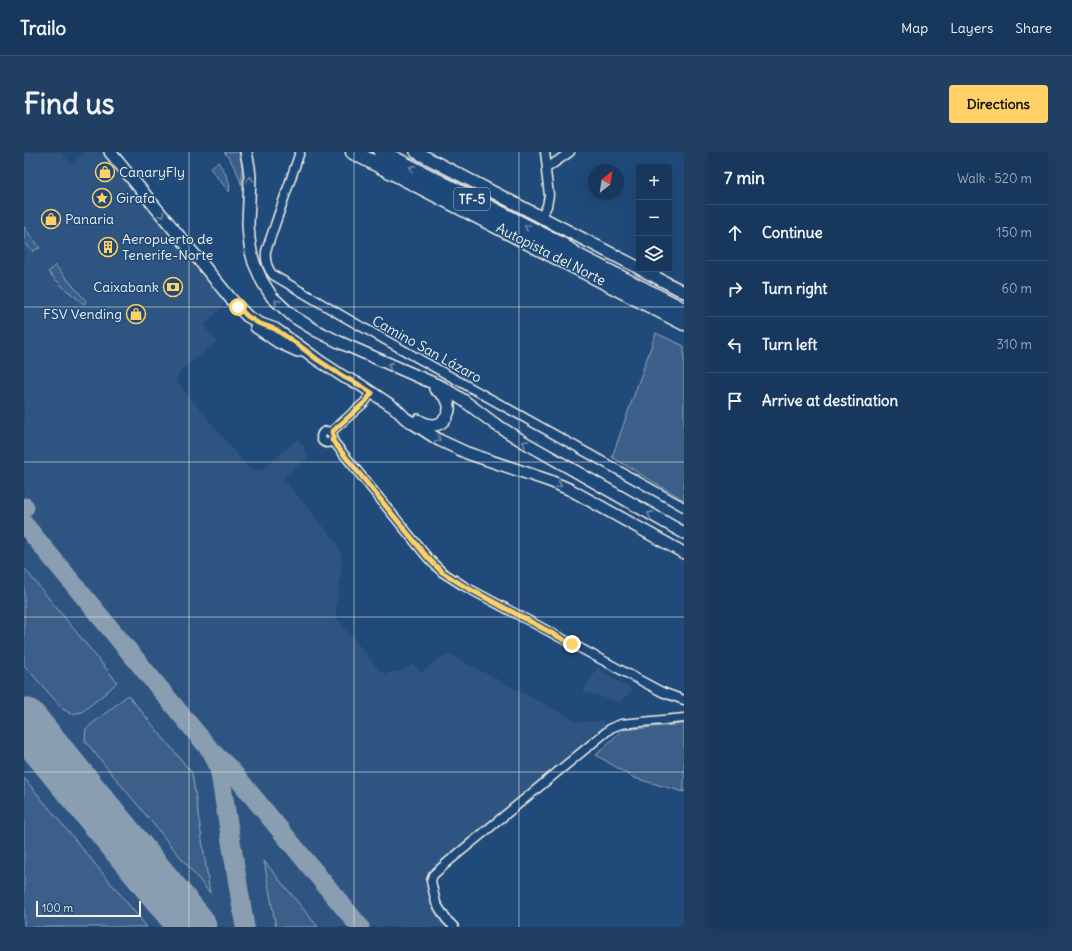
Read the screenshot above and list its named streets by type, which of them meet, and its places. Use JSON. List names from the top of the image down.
{
  "streets": {
    "highway": ["TF-5", "Autopista del Norte"],
    "street": ["Camino San Lázaro"]
  },
  "places": {
    "shop": ["CanaryFly", "Panaria", "FSV Vending"],
    "place": ["Girafa"],
    "building": ["Aeropuerto de Tenerife-Norte"],
    "bank": ["Caixabank"]
  },
  "scale_bar": "100 m",
  "north": "top right",
  "page": {
    "header": "Trailo",
    "nav": ["Map", "Layers", "Share"],
    "buttons": "Directions",
    "title": "Find us",
    "heading": ["7 min", "Walk · 520 m"],
    "map_buttons": ["+", "−"],
    "list": [
      ["Continue", "150 m"],
      ["Turn right", "60 m"],
      ["Turn left", "310 m"],
      "Arrive at destination"
    ],
    "scale": "100 m"
  }
}
